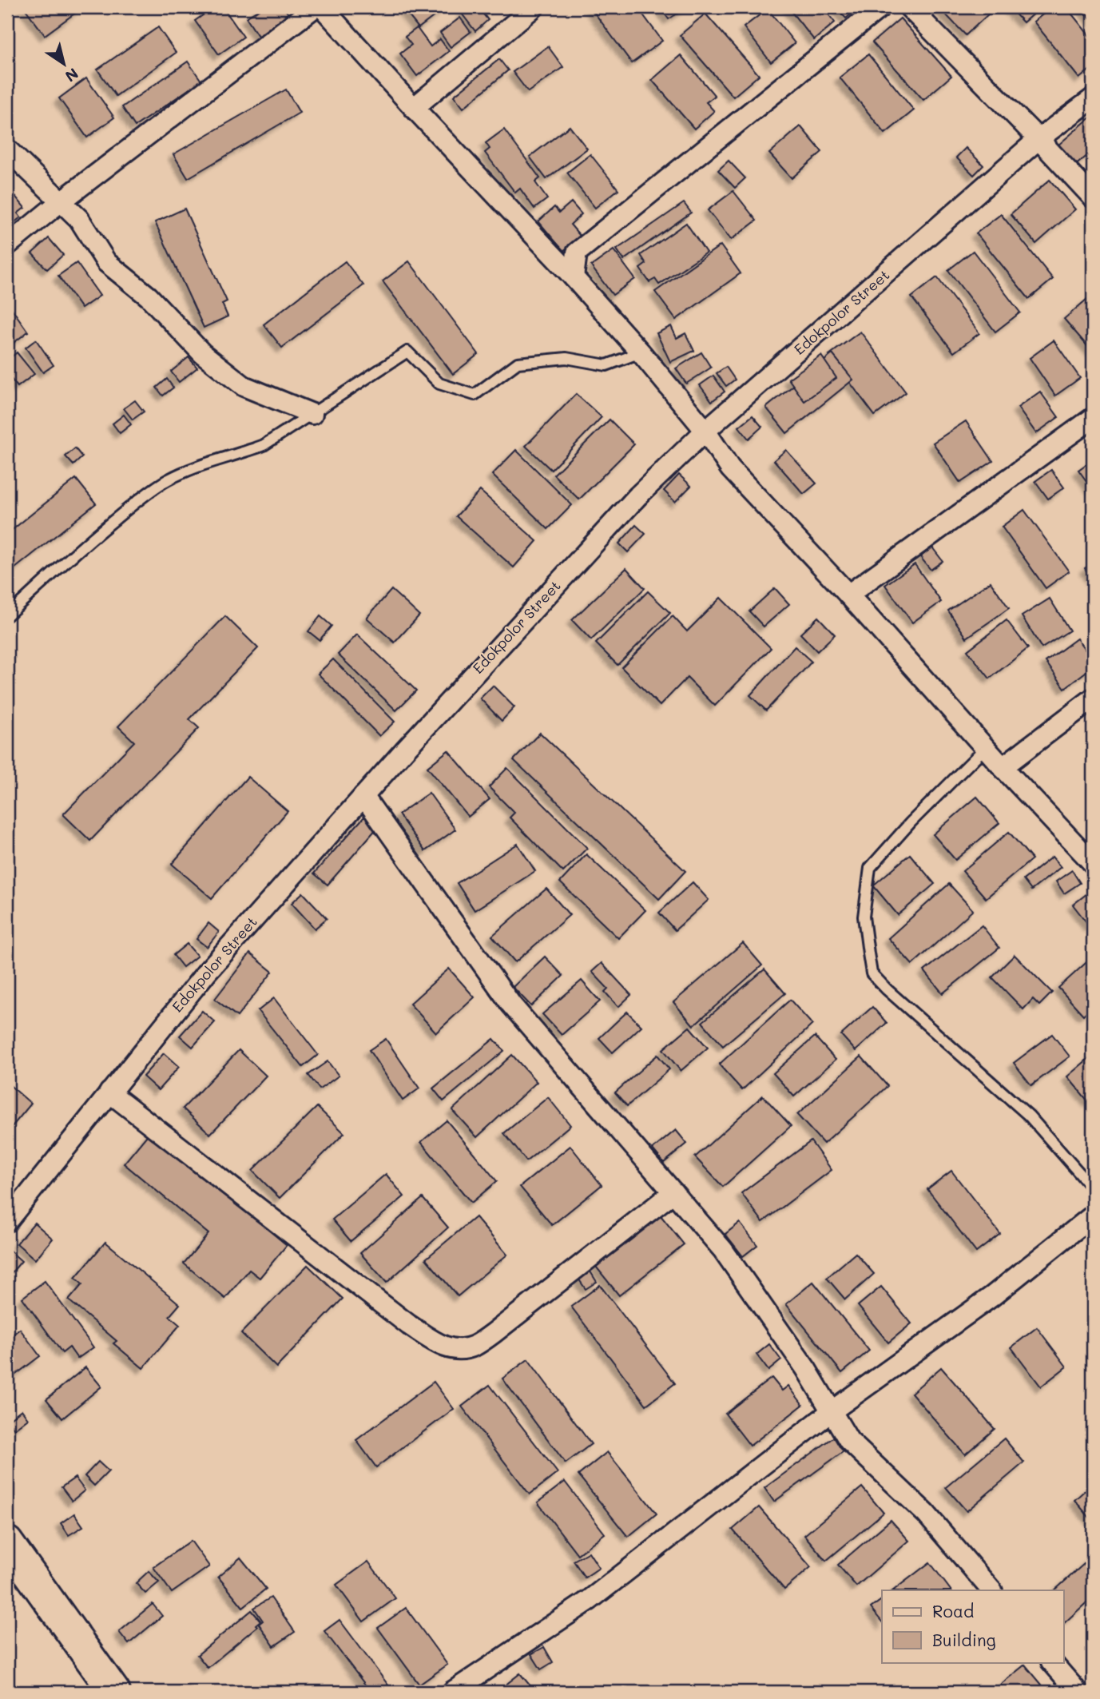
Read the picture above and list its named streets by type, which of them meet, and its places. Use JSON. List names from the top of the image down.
{
  "streets": {
    "street": ["Edokpolor Street"]
  },
  "legend": ["Road", "Building"],
  "north": "bottom right"
}
